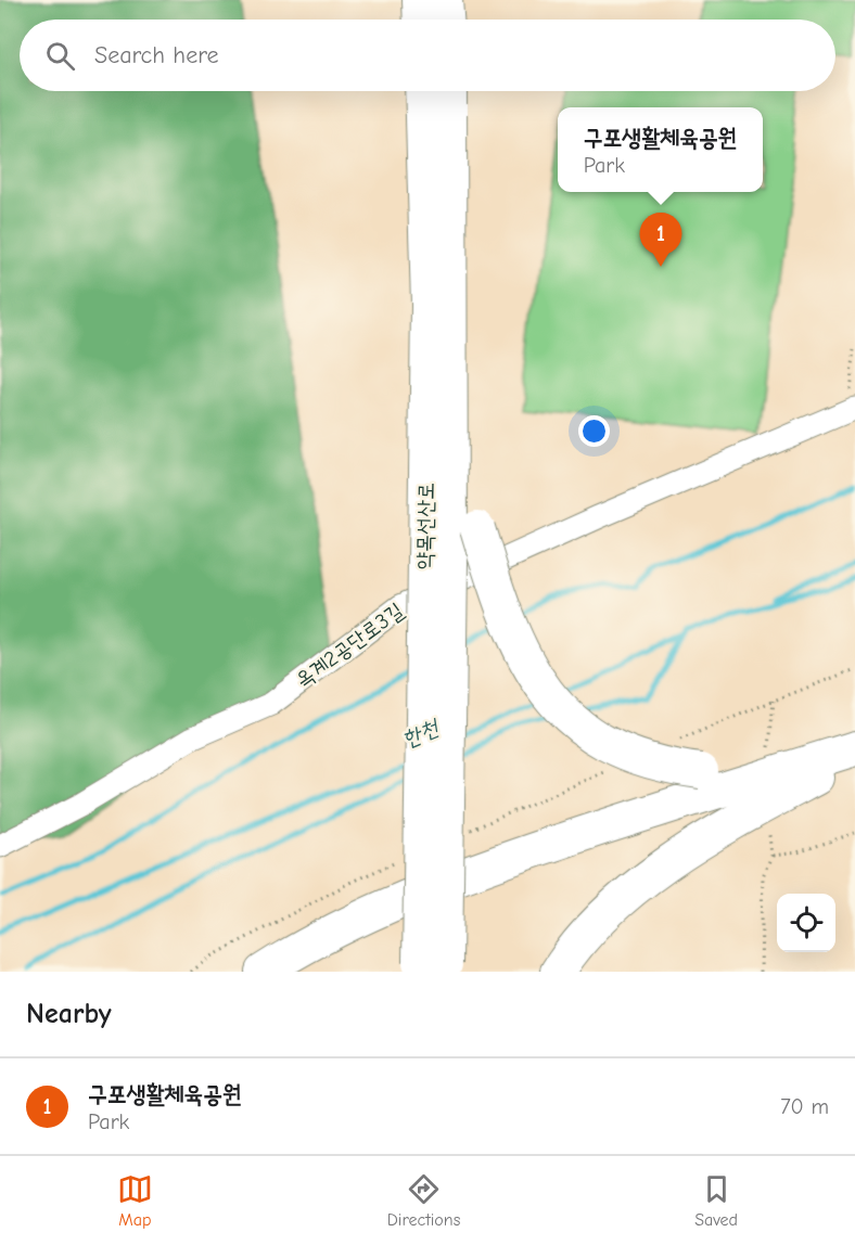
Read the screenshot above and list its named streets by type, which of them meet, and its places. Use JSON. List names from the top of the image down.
{
  "streets": {
    "highway": ["약목선산로"],
    "street": ["옥계2공단로3길"]
  },
  "water": ["한천"],
  "page": {
    "search": "Search here",
    "popup": ["구포생활체육공원", "Park"],
    "pins": "1",
    "heading": "Nearby",
    "list": [
      {
        "mark": "1",
        "name": "구포생활체육공원",
        "note": "Park",
        "value": "70 m"
      }
    ],
    "nav": ["Map", "Directions", "Saved"]
  }
}
